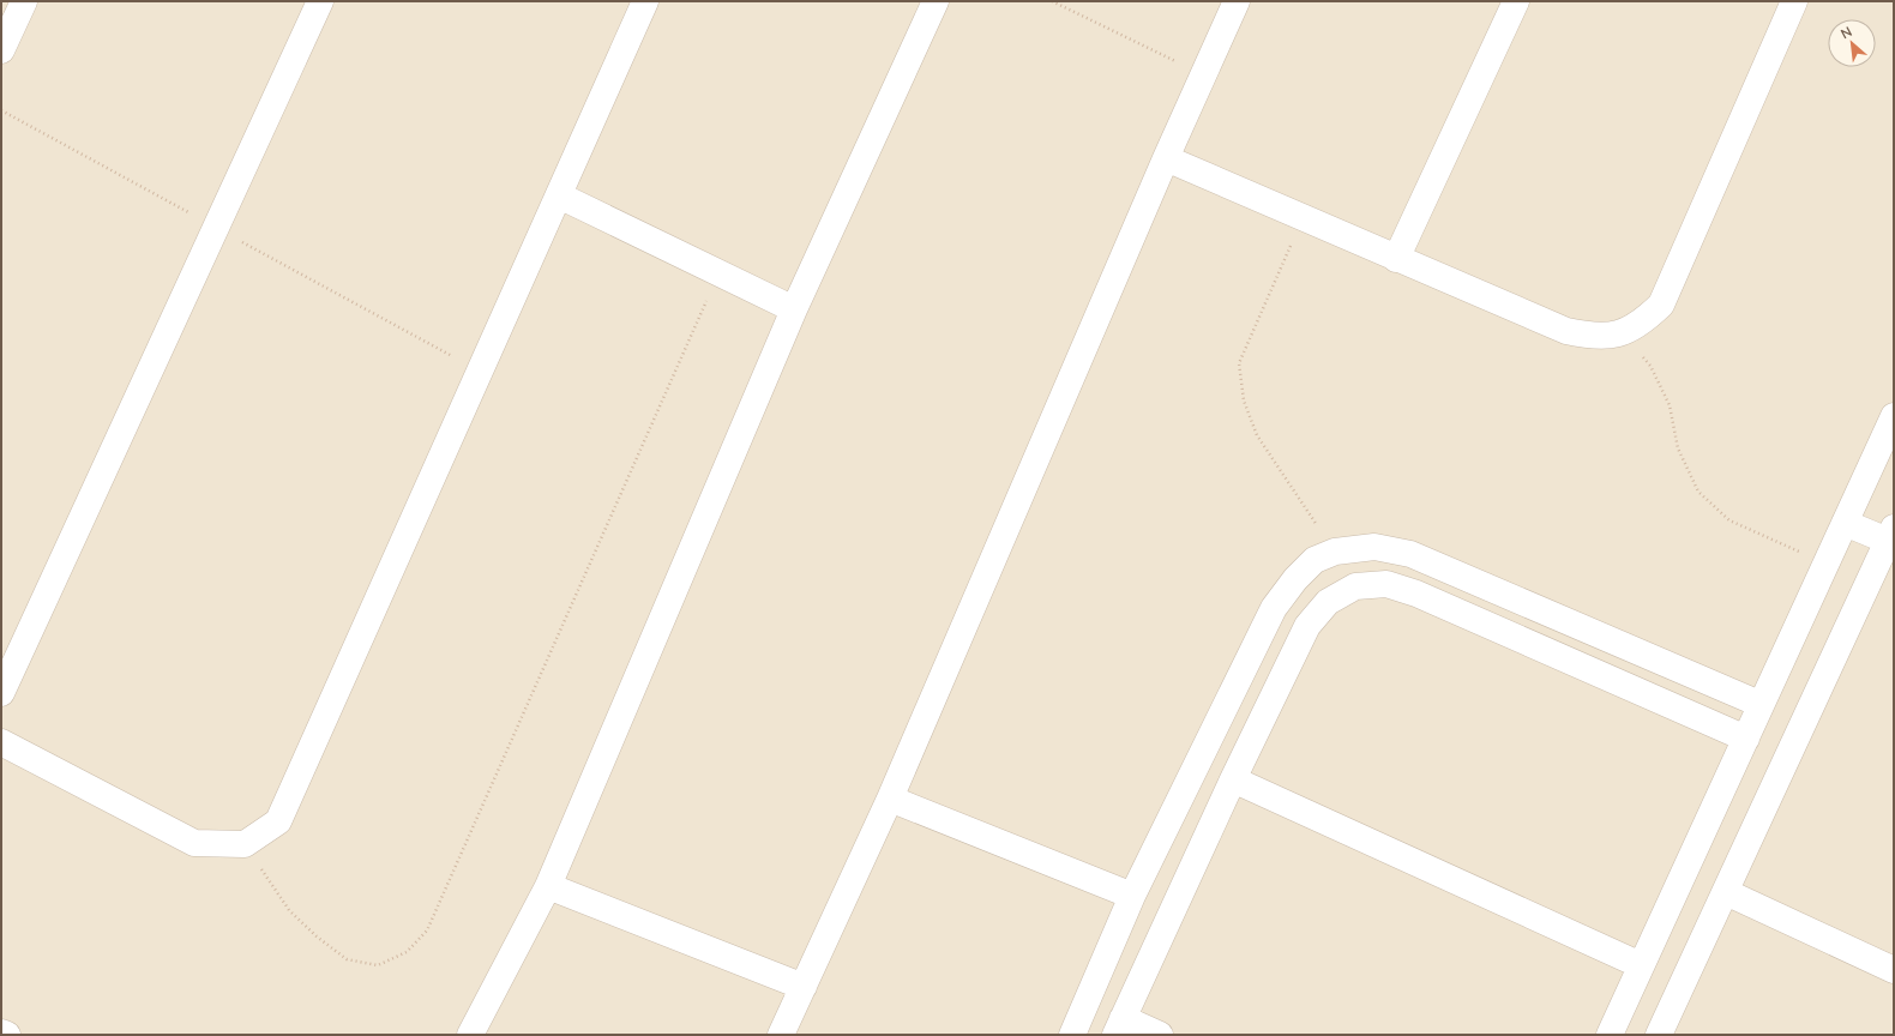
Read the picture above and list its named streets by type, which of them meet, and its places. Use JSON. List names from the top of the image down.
{
  "north": "top left"
}
